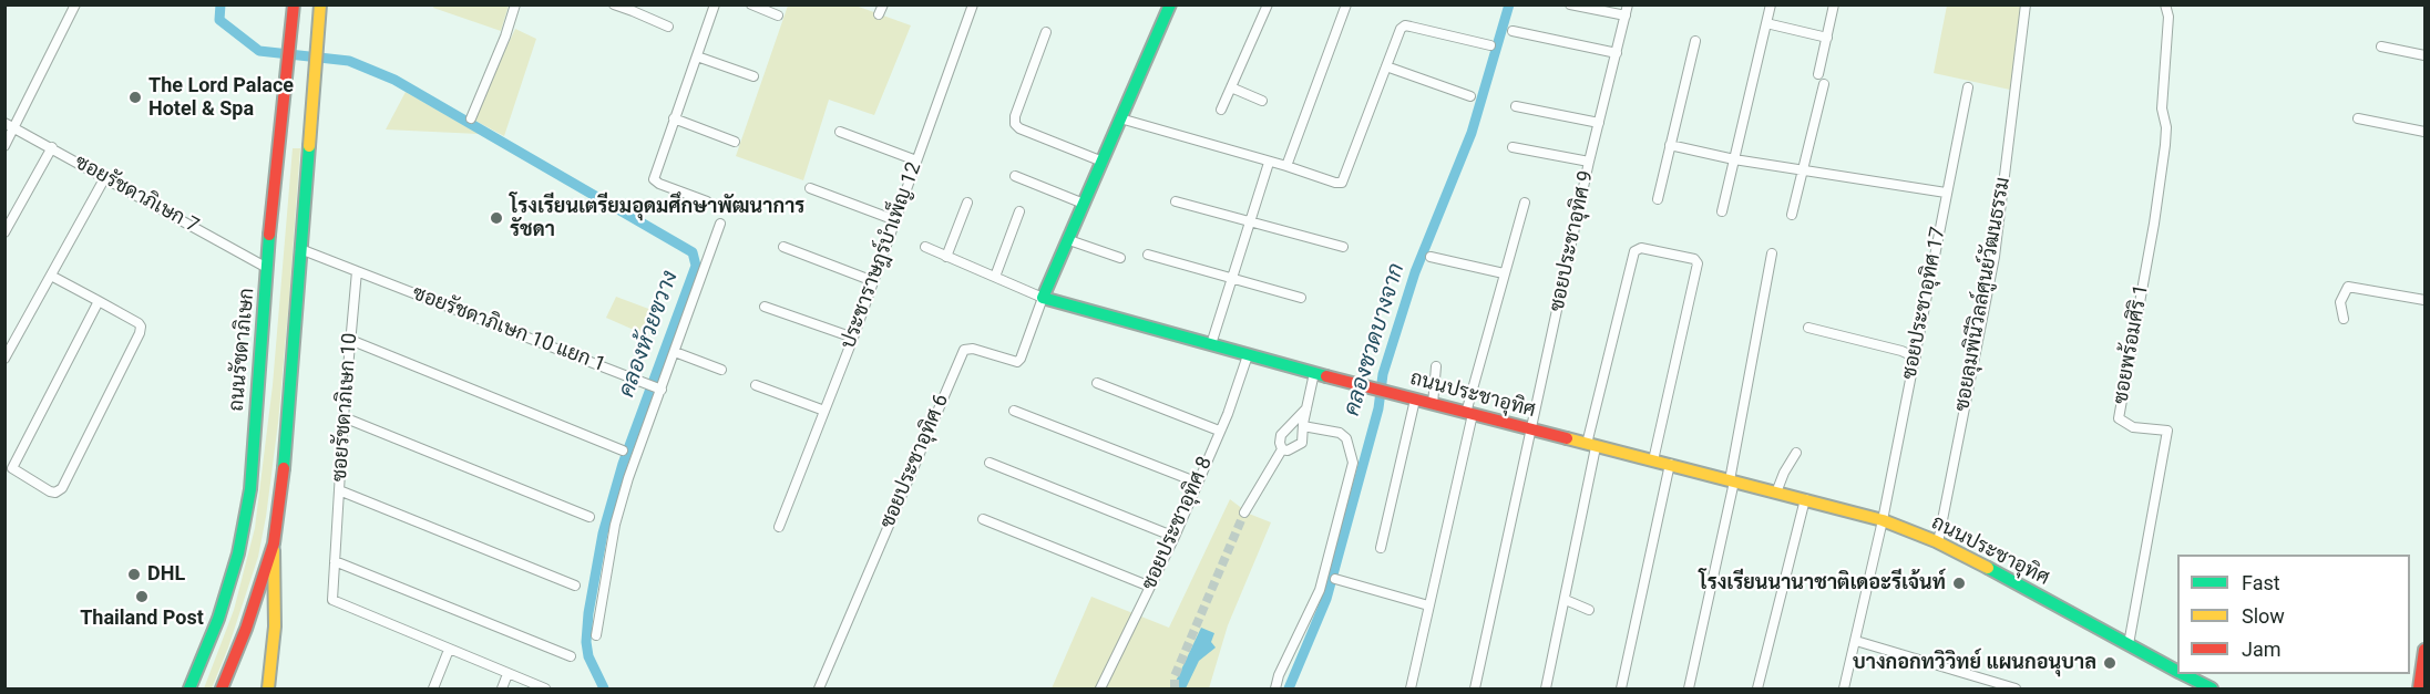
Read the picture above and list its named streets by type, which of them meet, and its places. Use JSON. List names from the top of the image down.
{
  "streets": {
    "main road": ["ถนนรัชดาภิเษก", "ถนนประชาอุทิศ"],
    "street": [
      "ซอยรัชดาภิเษก 7",
      "ซอยประชาอุทิศ 9",
      "ประชาราษฎร์บำเพ็ญ 12",
      "ซอยลุมพินีวิลล์ศูนย์วัฒนธรรม",
      "ซอยประชาอุทิศ 17",
      "ซอยรัชดาภิเษก 10 แยก 1",
      "ซอยพร้อมศิริ 1",
      "ซอยรัชดาภิเษก 10",
      "ซอยประชาอุทิศ 6",
      "ซอยประชาอุทิศ 8"
    ]
  },
  "crossings": [
    ["ซอยรัชดาภิเษก 7", "ถนนรัชดาภิเษก"],
    ["ซอยประชาอุทิศ 9", "ถนนประชาอุทิศ"],
    ["ซอยลุมพินีวิลล์ศูนย์วัฒนธรรม", "ถนนประชาอุทิศ"],
    ["ซอยประชาอุทิศ 17", "ถนนประชาอุทิศ"],
    ["ซอยรัชดาภิเษก 10 แยก 1", "ซอยรัชดาภิเษก 10"],
    ["ซอยพร้อมศิริ 1", "ถนนประชาอุทิศ"],
    ["ถนนประชาอุทิศ", "ซอยประชาอุทิศ 6"],
    ["ถนนประชาอุทิศ", "ซอยประชาอุทิศ 8"]
  ],
  "water": ["คลองห้วยขวาง", "คลองชวดบางจาก"],
  "places": [
    "The Lord Palace Hotel & Spa",
    "โรงเรียนเตรียมอุดมศึกษาพัฒนาการ รัชดา",
    "DHL",
    "โรงเรียนนานาชาติเดอะรีเจ้นท์",
    "Thailand Post",
    "บางกอกทวิวิทย์ แผนกอนุบาล"
  ],
  "legend": ["Fast", "Slow", "Jam"]
}
